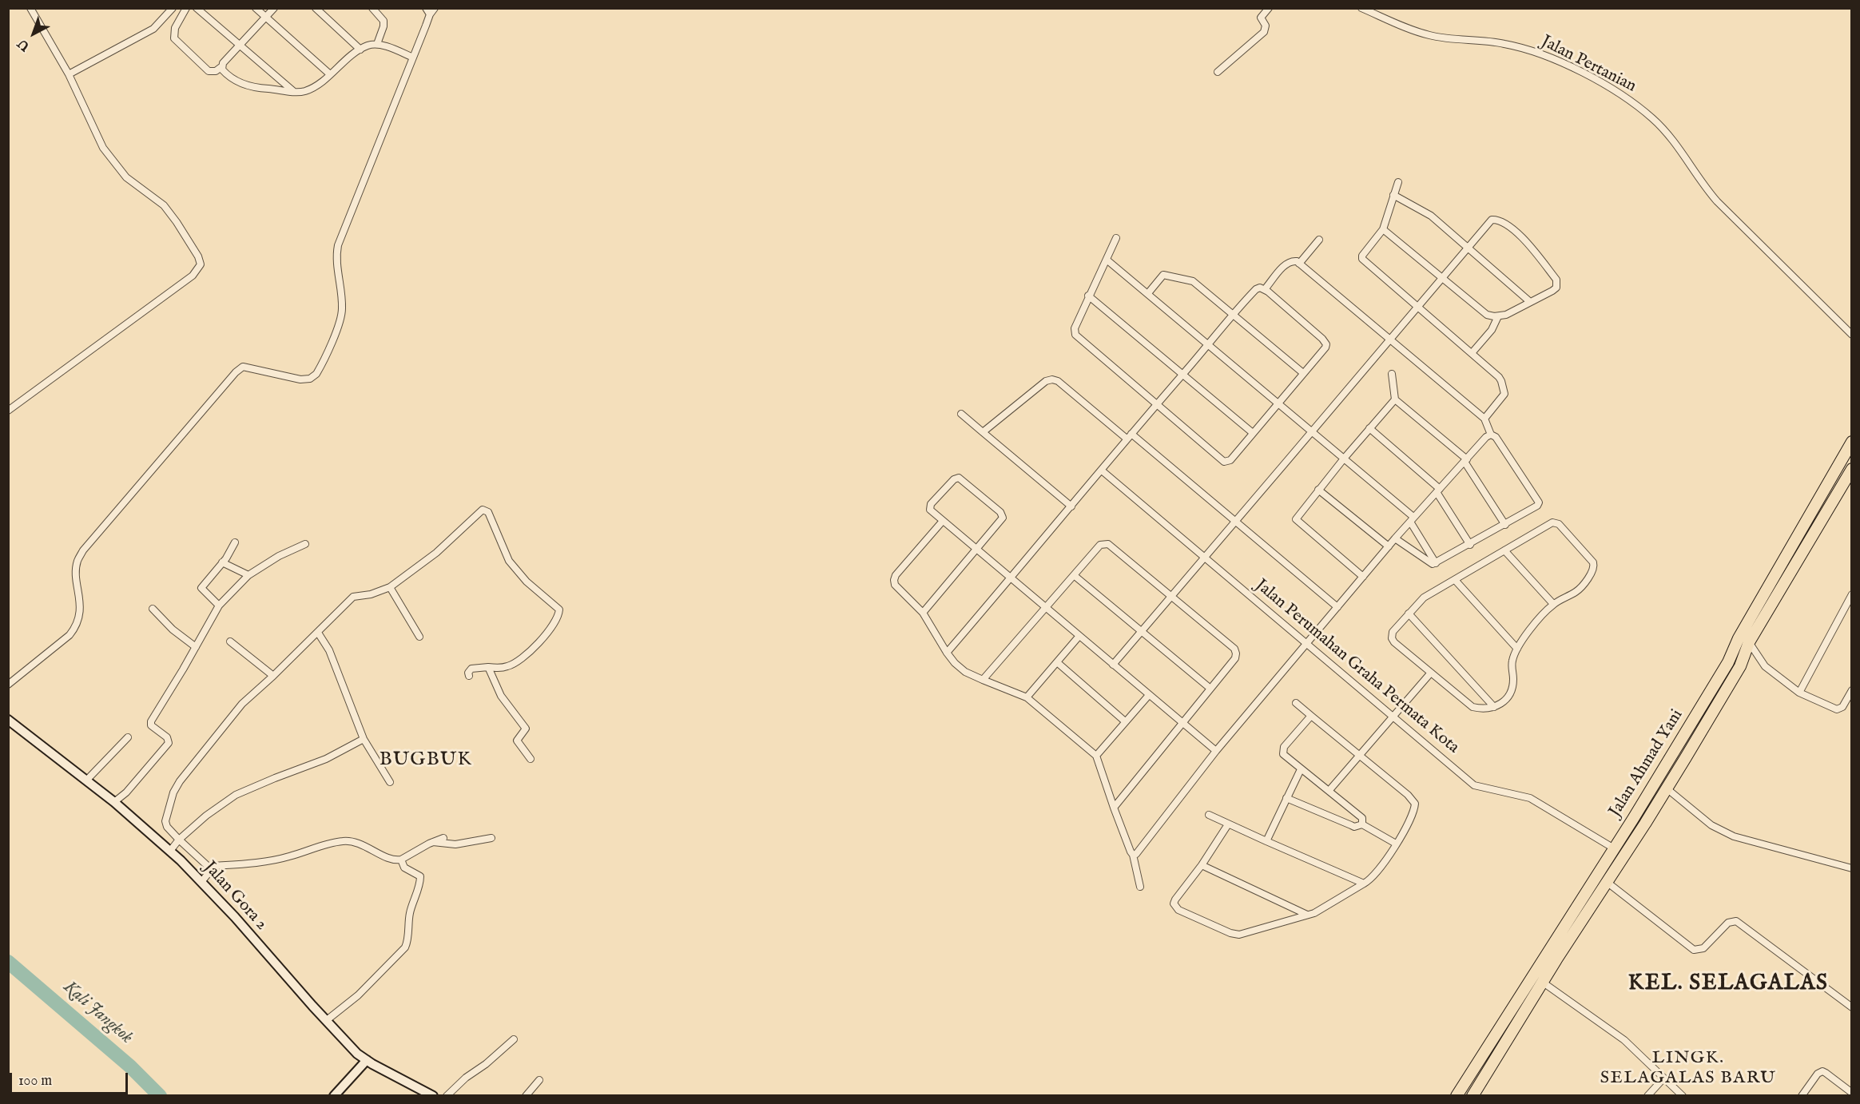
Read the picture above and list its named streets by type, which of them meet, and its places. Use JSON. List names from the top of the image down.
{
  "streets": {
    "highway": ["Jalan Ahmad Yani"],
    "street": ["Jalan Pertanian", "Jalan Perumahan Graha Permata Kota", "Jalan Gora 2"]
  },
  "crossings": [
    ["Jalan Perumahan Graha Permata Kota", "Jalan Ahmad Yani"]
  ],
  "districts": ["BUGBUK", "KEL. SELAGALAS", "LINGK. SELAGALAS BARU"],
  "water": ["Kali Jangkok"],
  "scale_bar": "100 m",
  "north": "bottom left"
}
